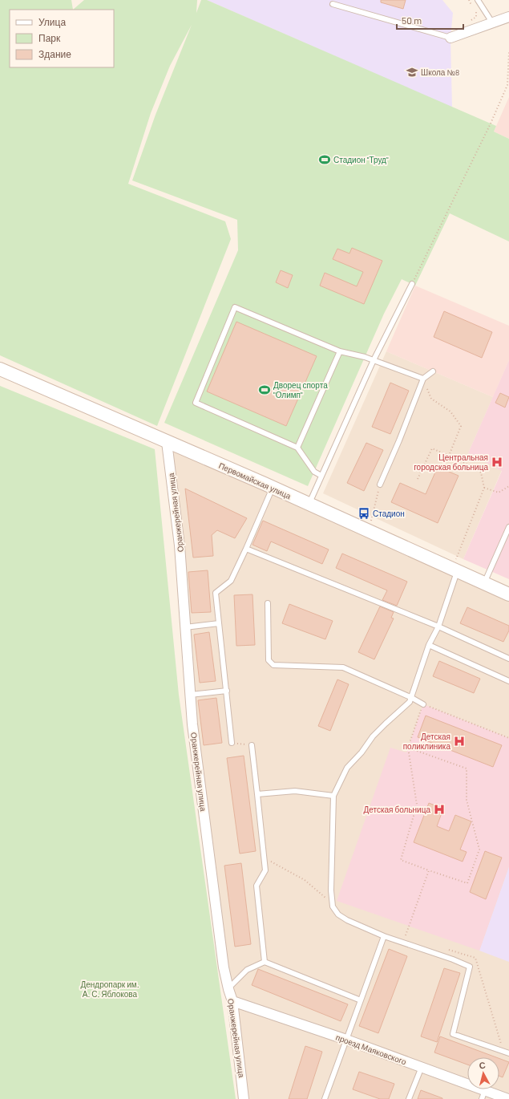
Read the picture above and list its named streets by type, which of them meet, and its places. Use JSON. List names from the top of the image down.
{
  "streets": {
    "main road": ["Первомайская улица"],
    "street": ["Оранжерейная улица", "проезд Маяковского"]
  },
  "crossings": [
    ["Первомайская улица", "Оранжерейная улица"],
    ["Оранжерейная улица", "проезд Маяковского"]
  ],
  "parks": ["Дендропарк им. А. С. Яблокова"],
  "places": {
    "school or university": ["Школа №8"],
    "sports": ["Стадион \"Труд\"", "Дворец спорта \"Олимп\""],
    "hospital": ["Центральная городская больница", "Детская поликлиника", "Детская больница"],
    "bus stop": ["Стадион"]
  },
  "legend": ["Улица", "Парк", "Здание"],
  "scale_bar": "50 m",
  "north": "top"
}
